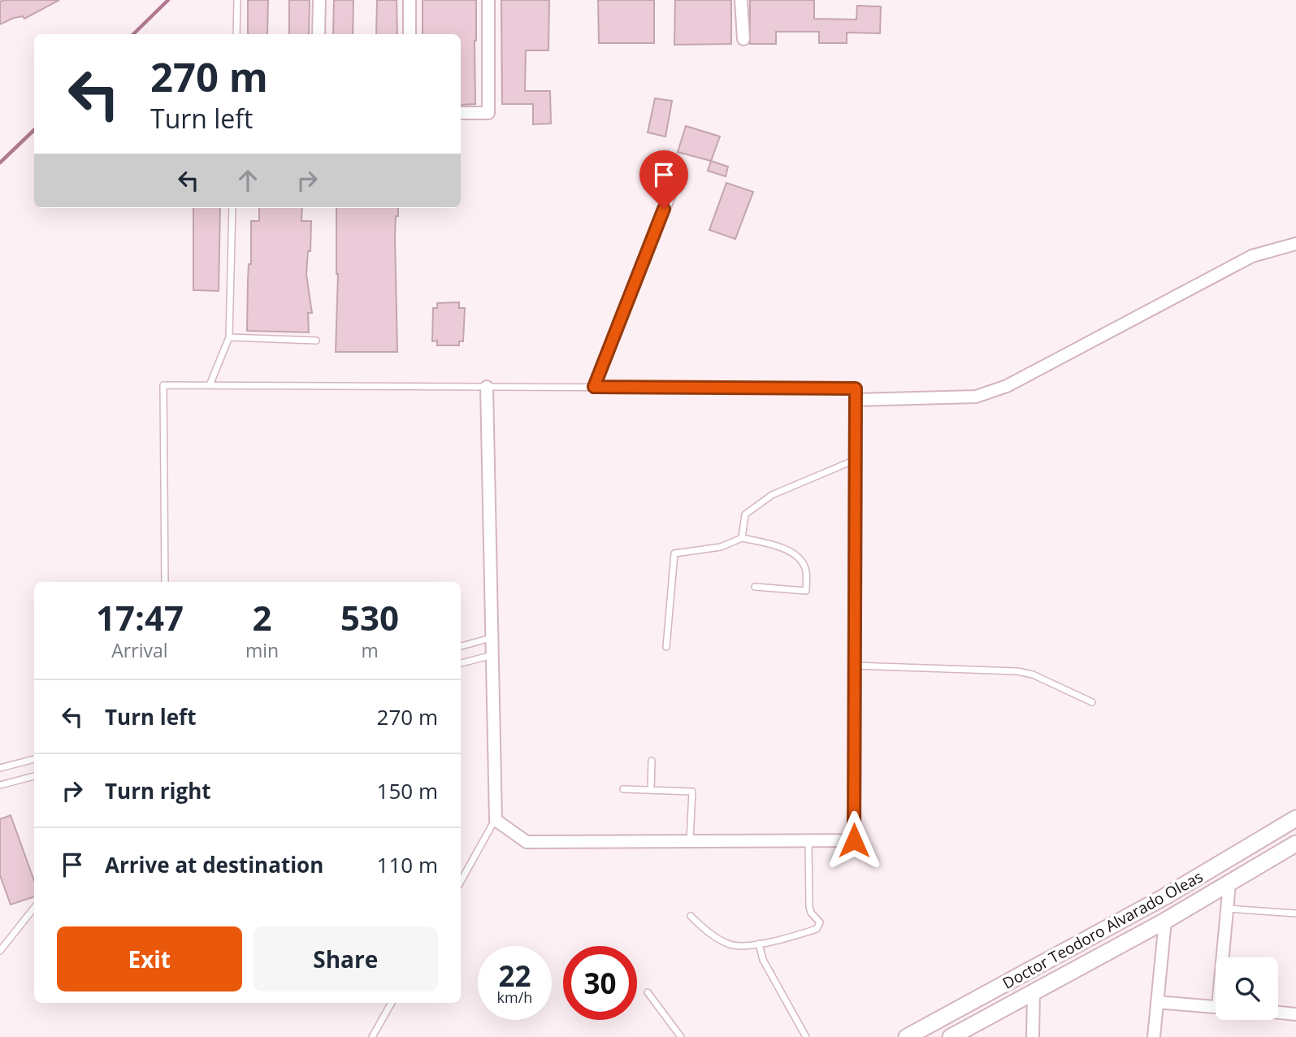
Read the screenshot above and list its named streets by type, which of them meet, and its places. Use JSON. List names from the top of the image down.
{
  "streets": {
    "main road": ["Doctor Teodoro Alvarado Oleas"]
  },
  "page": {
    "turn": ["270 m", "Turn left"],
    "eta": [
      "17:47",
      "Arrival",
      "2",
      "min",
      "530",
      "m"
    ],
    "list": [
      {
        "name": "Turn left",
        "value": "270 m"
      },
      {
        "name": "Turn right",
        "value": "150 m"
      },
      {
        "name": "Arrive at destination",
        "value": "110 m"
      }
    ],
    "buttons": ["Exit", "Share"],
    "speed": "22 km/h",
    "limit": "30"
  }
}
